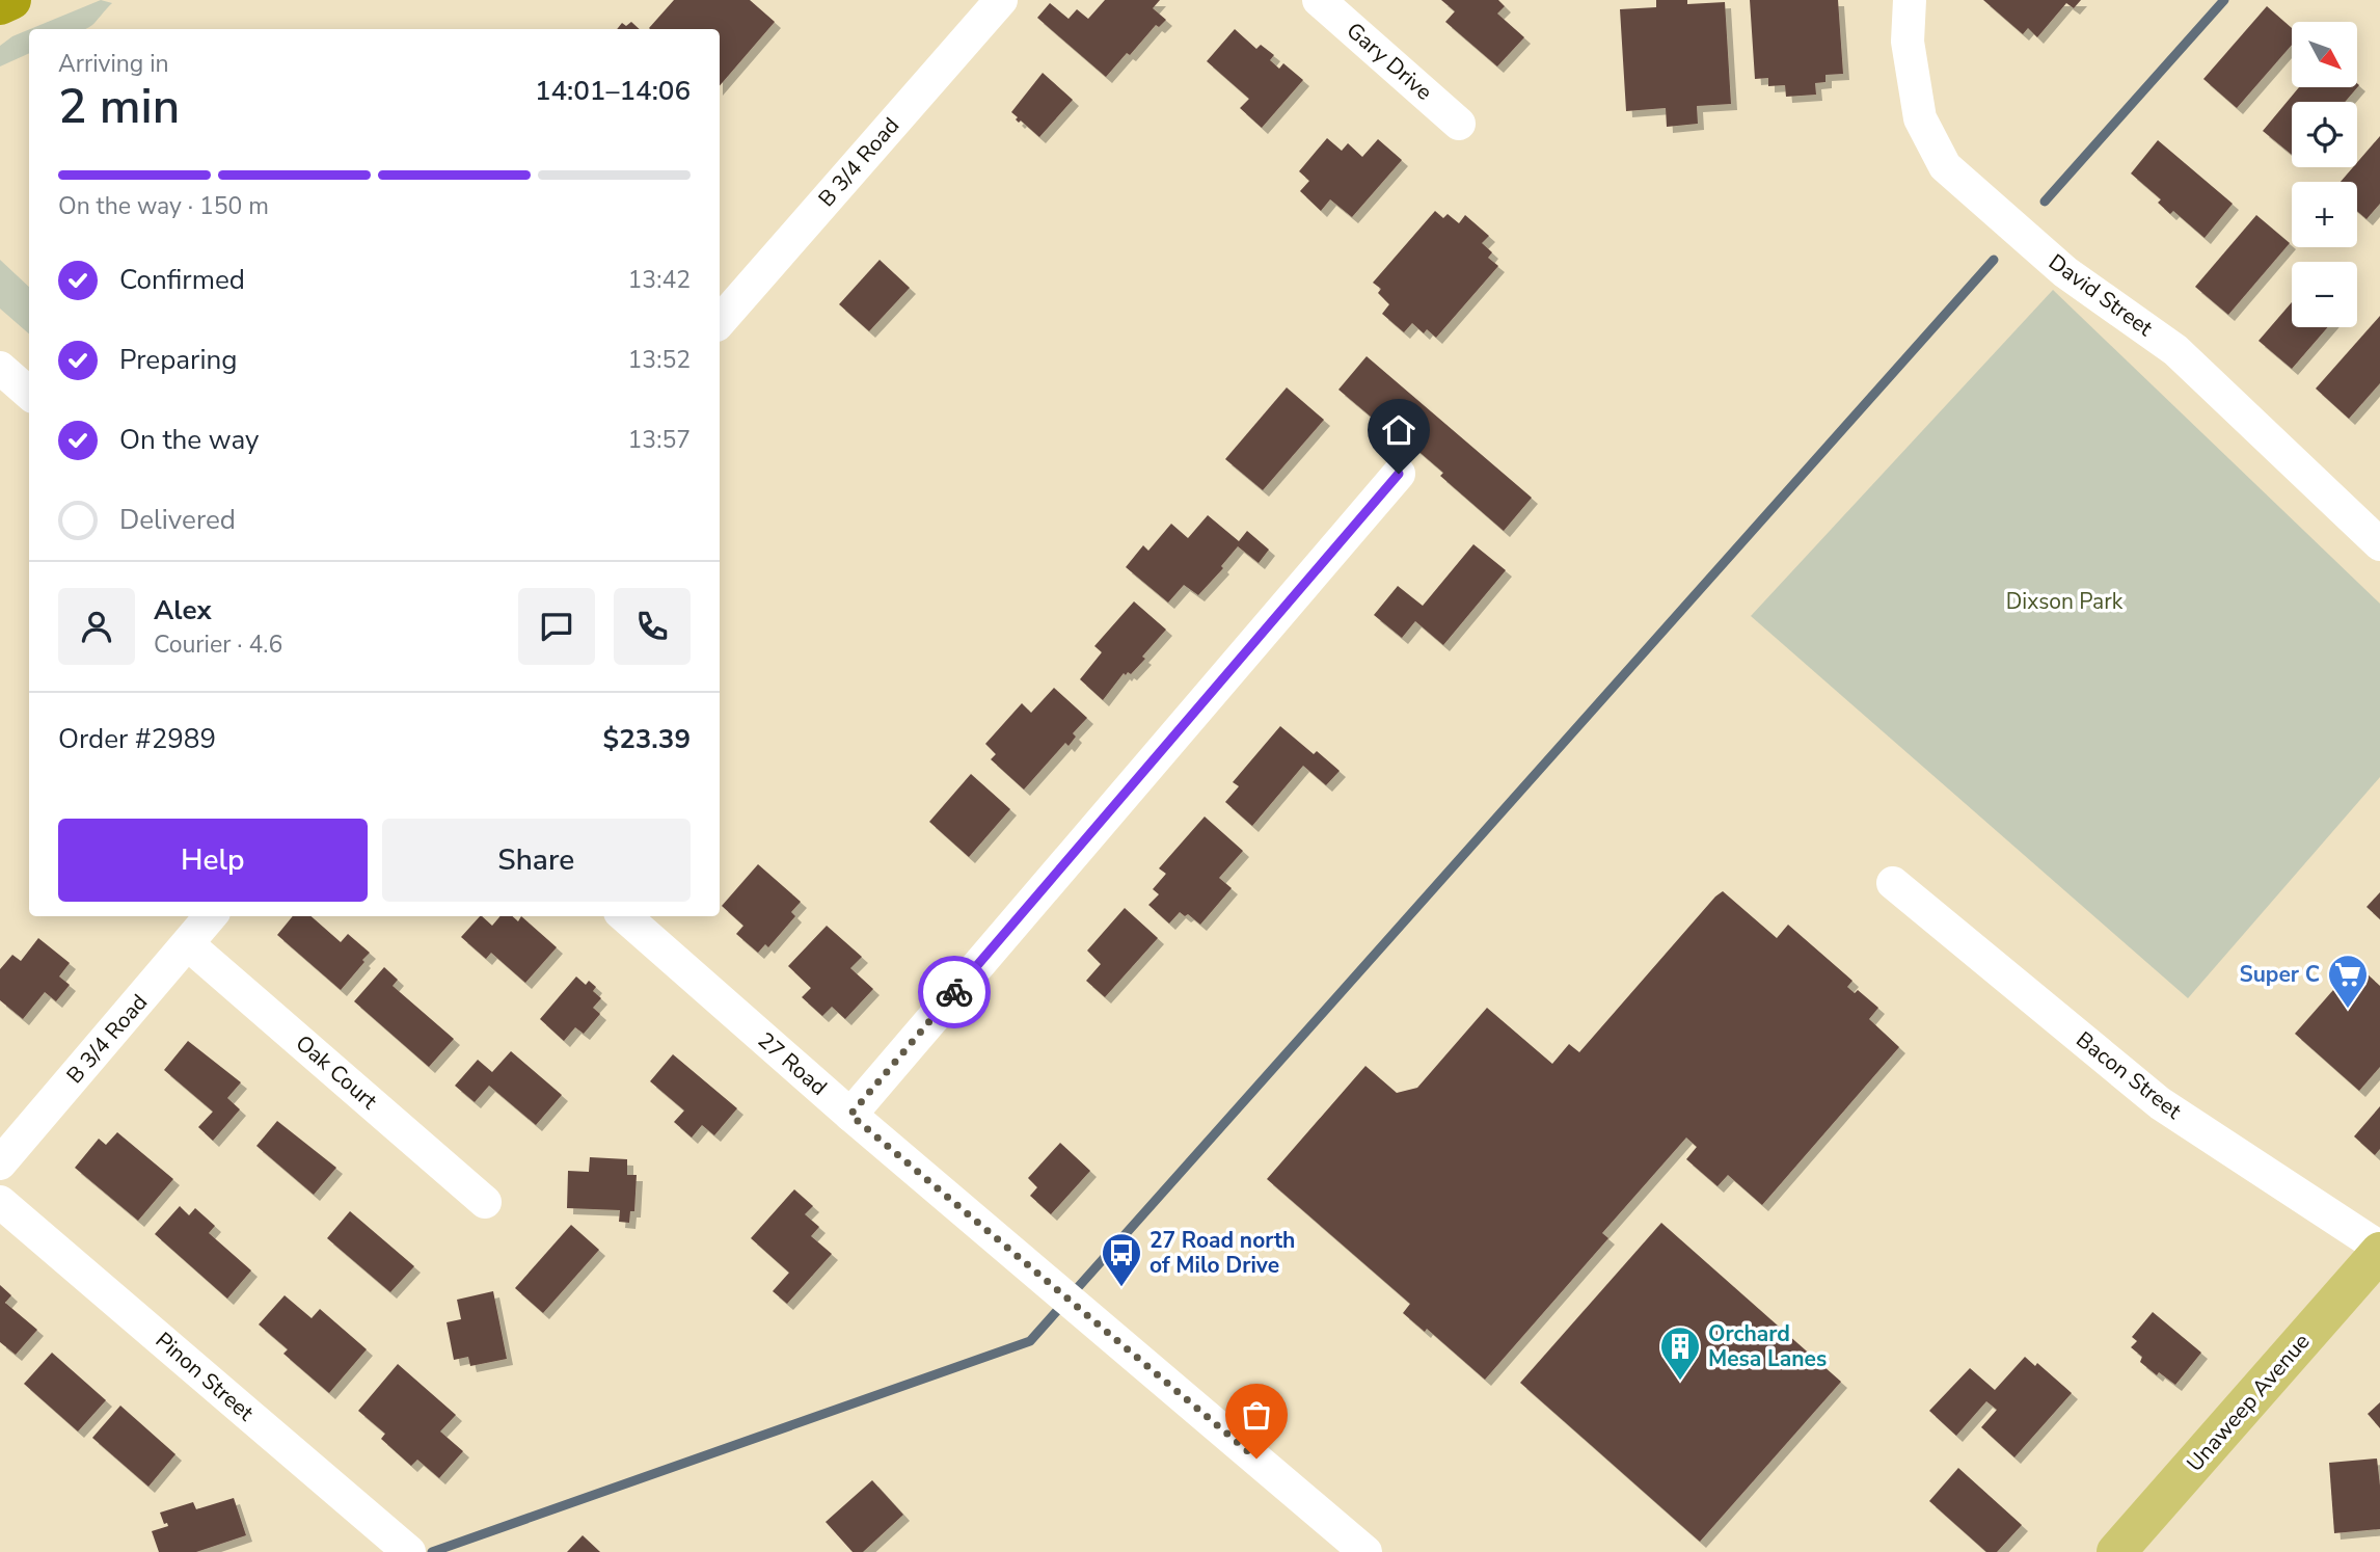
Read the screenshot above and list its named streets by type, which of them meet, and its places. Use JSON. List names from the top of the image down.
{
  "streets": {
    "main road": ["Unaweep Avenue"],
    "street": [
      "Gary Drive",
      "B 3/4 Road",
      "David Street",
      "27 Road",
      "Oak Court",
      "Bacon Street",
      "Pinon Street"
    ]
  },
  "crossings": [
    ["B 3/4 Road", "Oak Court"],
    ["Bacon Street", "Unaweep Avenue"]
  ],
  "parks": ["Dixson Park"],
  "places": {
    "supermarket": ["Super C"],
    "bus stop": ["27 Road north of Milo Drive"],
    "building": ["Orchard Mesa Lanes"]
  },
  "north": "bottom right",
  "page": {
    "map_buttons": ["+", "−"],
    "heading": ["2 min", "Arriving in", "14:01–14:06"],
    "panel": [
      "Alex",
      "Courier · 4.6",
      "Order #2989",
      "$23.39"
    ],
    "bar": "On the way · 150 m",
    "list": [
      ["Confirmed", "13:42"],
      ["Preparing", "13:52"],
      ["On the way", "13:57"],
      "Delivered"
    ],
    "buttons": ["Help", "Share"]
  }
}
